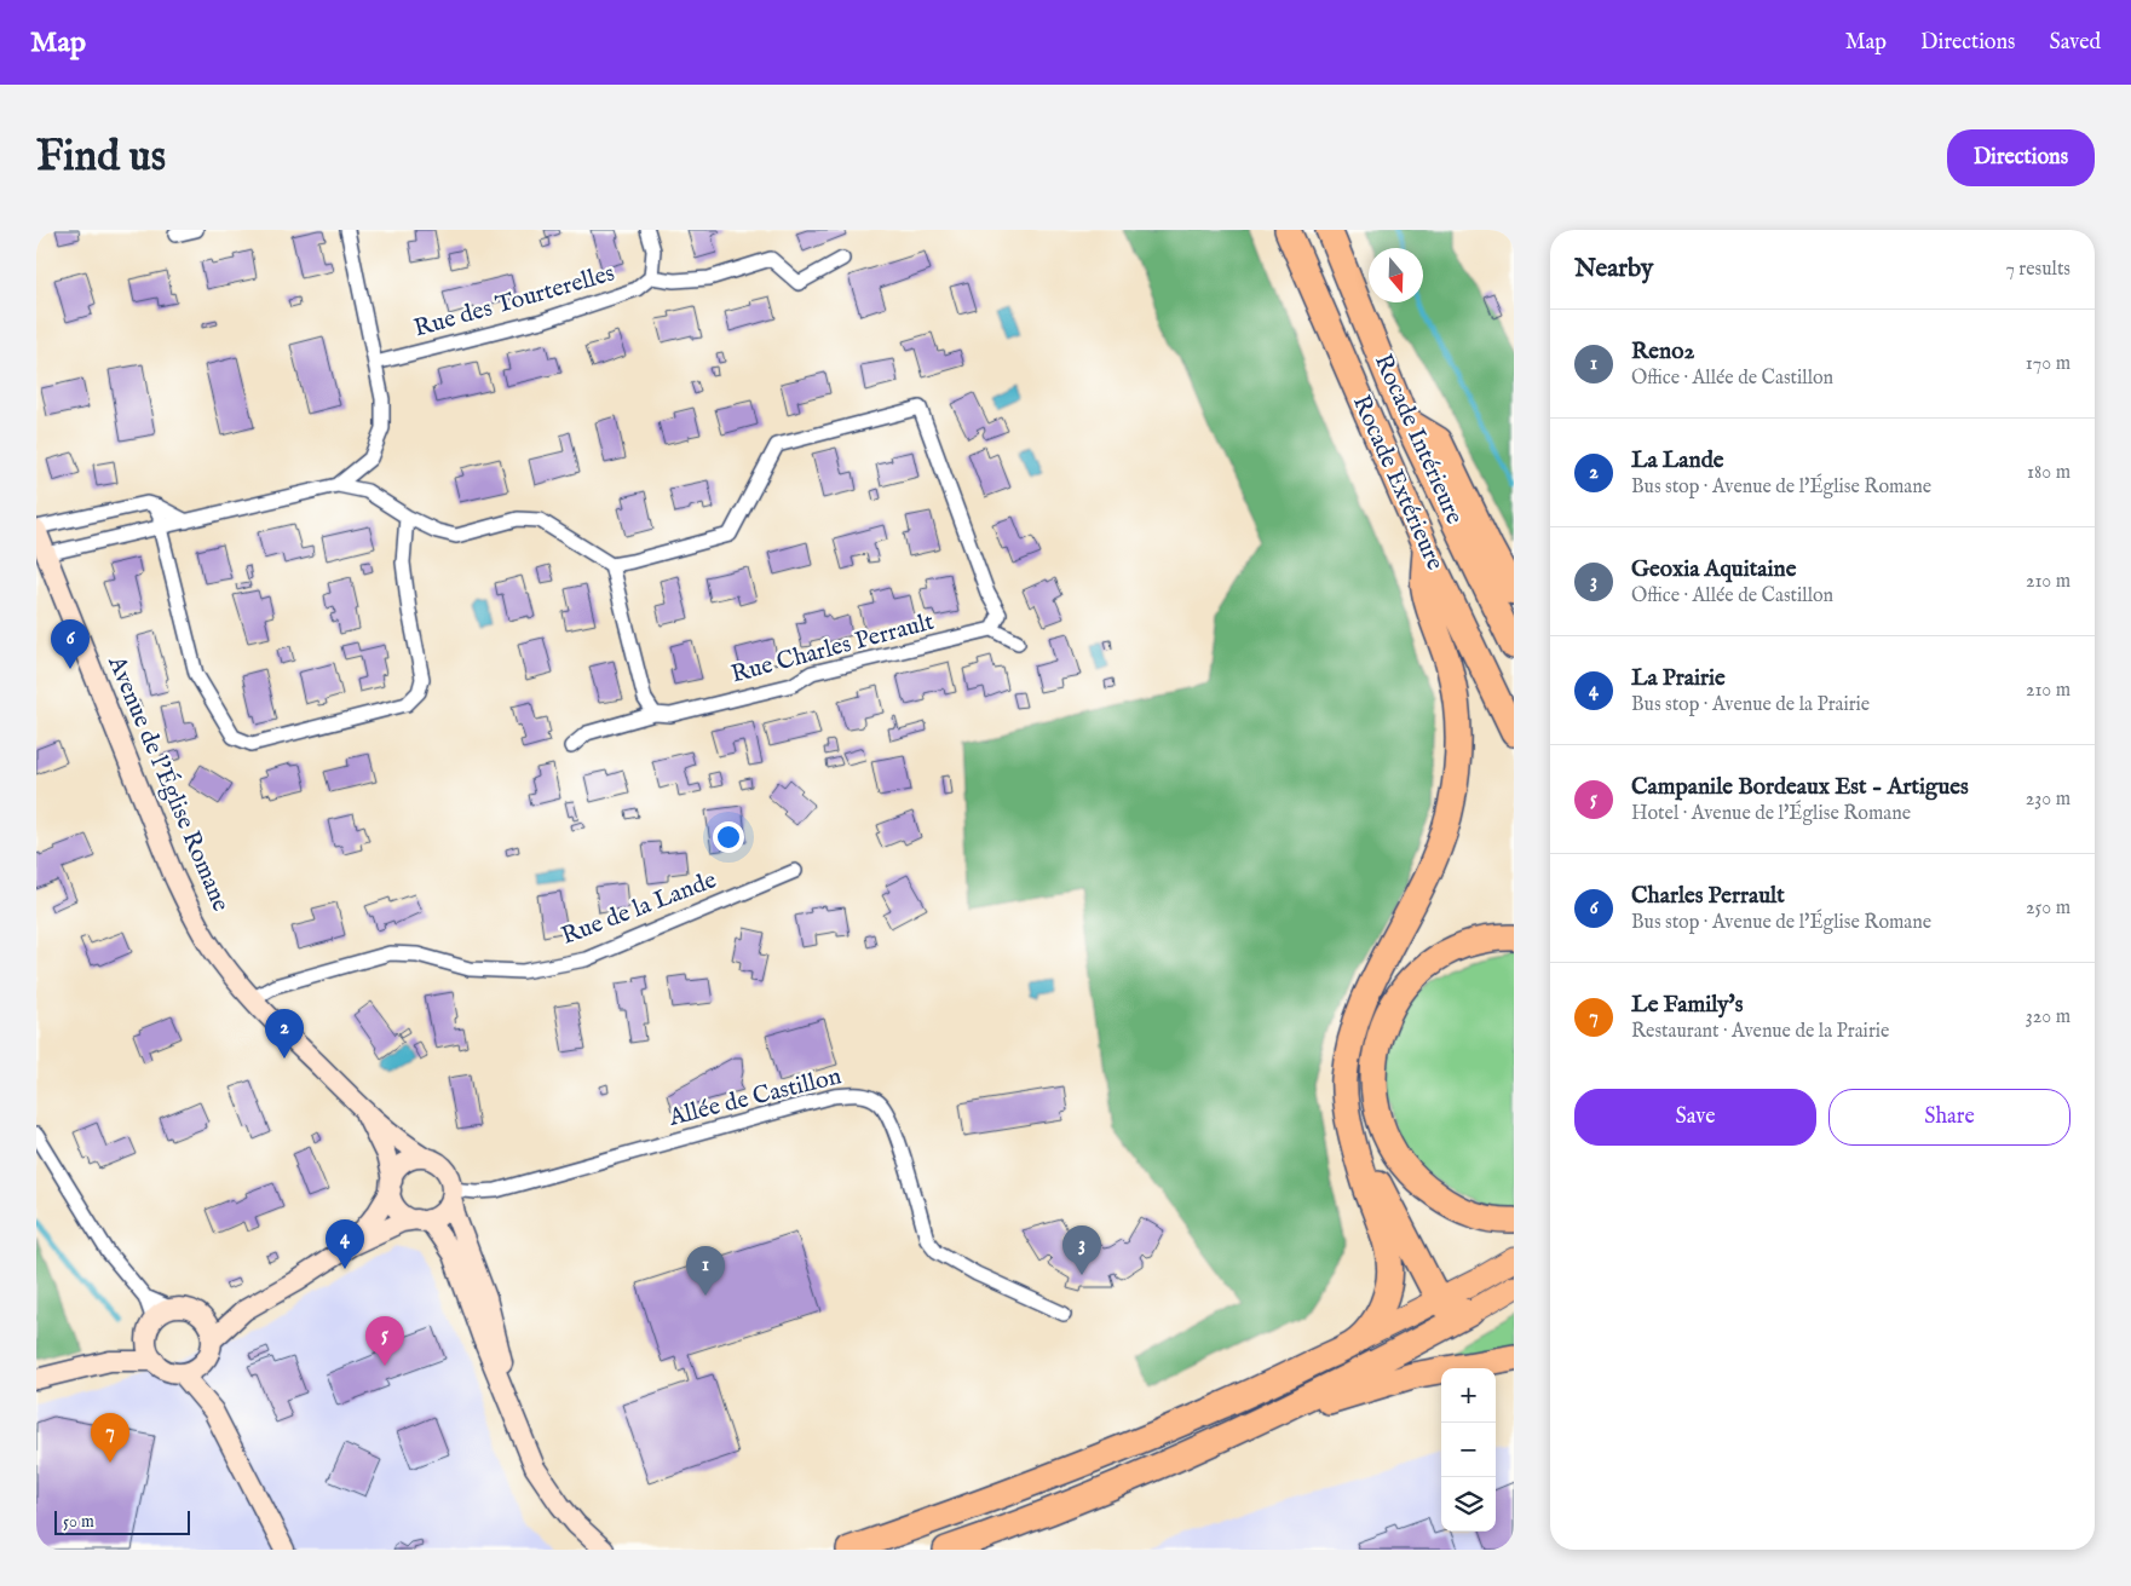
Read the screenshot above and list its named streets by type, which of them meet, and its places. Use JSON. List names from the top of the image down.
{
  "streets": {
    "highway": ["Rocade Intérieure", "Rocade Extérieure"],
    "street": [
      "Rue des Tourterelles",
      "Rue Charles Perrault",
      "Avenue de l'Église Romane",
      "Rue de la Lande",
      "Allée de Castillon"
    ]
  },
  "crossings": [
    ["Avenue de l'Église Romane", "Rue de la Lande"],
    ["Avenue de l'Église Romane", "Allée de Castillon"]
  ],
  "scale_bar": "50 m",
  "north": "bottom",
  "page": {
    "header": "Map",
    "nav": ["Map", "Directions", "Saved"],
    "buttons": [
      "Directions",
      ["Save", "Share"]
    ],
    "title": "Find us",
    "heading": ["Nearby", "7 results"],
    "list": [
      {
        "mark": "1",
        "name": "Reno2",
        "note": "Office · Allée de Castillon",
        "value": "170 m"
      },
      {
        "mark": "2",
        "name": "La Lande",
        "note": "Bus stop · Avenue de l'Église Romane",
        "value": "180 m"
      },
      {
        "mark": "3",
        "name": "Geoxia Aquitaine",
        "note": "Office · Allée de Castillon",
        "value": "210 m"
      },
      {
        "mark": "4",
        "name": "La Prairie",
        "note": "Bus stop · Avenue de la Prairie",
        "value": "210 m"
      },
      {
        "mark": "5",
        "name": "Campanile Bordeaux Est - Artigues",
        "note": "Hotel · Avenue de l'Église Romane",
        "value": "230 m"
      },
      {
        "mark": "6",
        "name": "Charles Perrault",
        "note": "Bus stop · Avenue de l'Église Romane",
        "value": "250 m"
      },
      {
        "mark": "7",
        "name": "Le Family's",
        "note": "Restaurant · Avenue de la Prairie",
        "value": "320 m"
      }
    ],
    "pins": [
      "6",
      "2",
      "4",
      "3",
      "1",
      "5",
      "7"
    ],
    "map_buttons": ["+", "−"],
    "scale": "50 m"
  }
}
